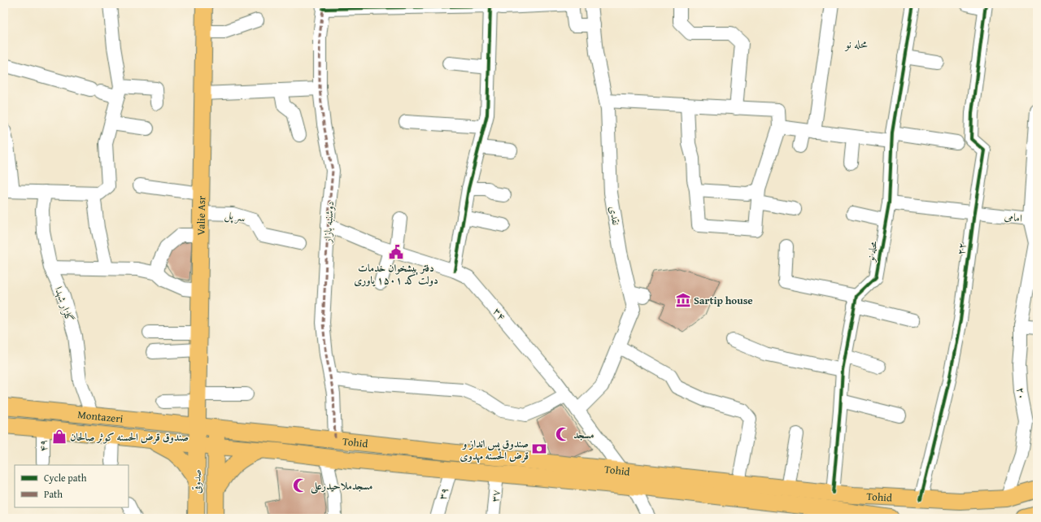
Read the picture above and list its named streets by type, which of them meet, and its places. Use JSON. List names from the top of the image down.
{
  "streets": {
    "main road": [
      "Valie Asr",
      "Montazeri",
      "Tohid",
      "صدوقی"
    ],
    "street": [
      "نقدی",
      "سر پل",
      "امامی",
      "دوشنبه بازار",
      "۲۲",
      "محله نو",
      "گلزار شهدا",
      "۳۴",
      "۲۰",
      "۴۹",
      "۳۹",
      "۳۷"
    ]
  },
  "crossings": [
    ["Valie Asr", "سر پل"],
    ["Valie Asr", "Montazeri"],
    ["Valie Asr", "Tohid"],
    ["Valie Asr", "صدوقی"],
    ["نقدی", "۳۴"],
    ["امامی", "۲۲"],
    ["امامی", "محله نو"],
    ["امامی", "۲۰"],
    ["دوشنبه بازار", "۳۴"],
    ["دوشنبه بازار", "Tohid"],
    ["۲۲", "Tohid"],
    ["گلزار شهدا", "Montazeri"],
    ["۳۴", "Tohid"],
    ["۲۰", "Tohid"],
    ["Montazeri", "Tohid"],
    ["Montazeri", "۴۹"],
    ["Montazeri", "صدوقی"],
    ["Tohid", "صدوقی"],
    ["Tohid", "۳۹"],
    ["Tohid", "۳۷"]
  ],
  "districts": ["محله نو"],
  "places": {
    "public building": ["دفتر پیشخوان خدمات دولت کد ۱۵۰۱ یاوری"],
    "museum": ["Sartip house"],
    "mosque": ["مسجد", "مسجدملاحیدرعلی"],
    "shop": ["صندوق قرض الحسنه کوثر صالحان"],
    "bank": ["صندوق پس انداز و قرض الحسنه مهدوی"]
  },
  "legend": ["Cycle path", "Path"]
}
